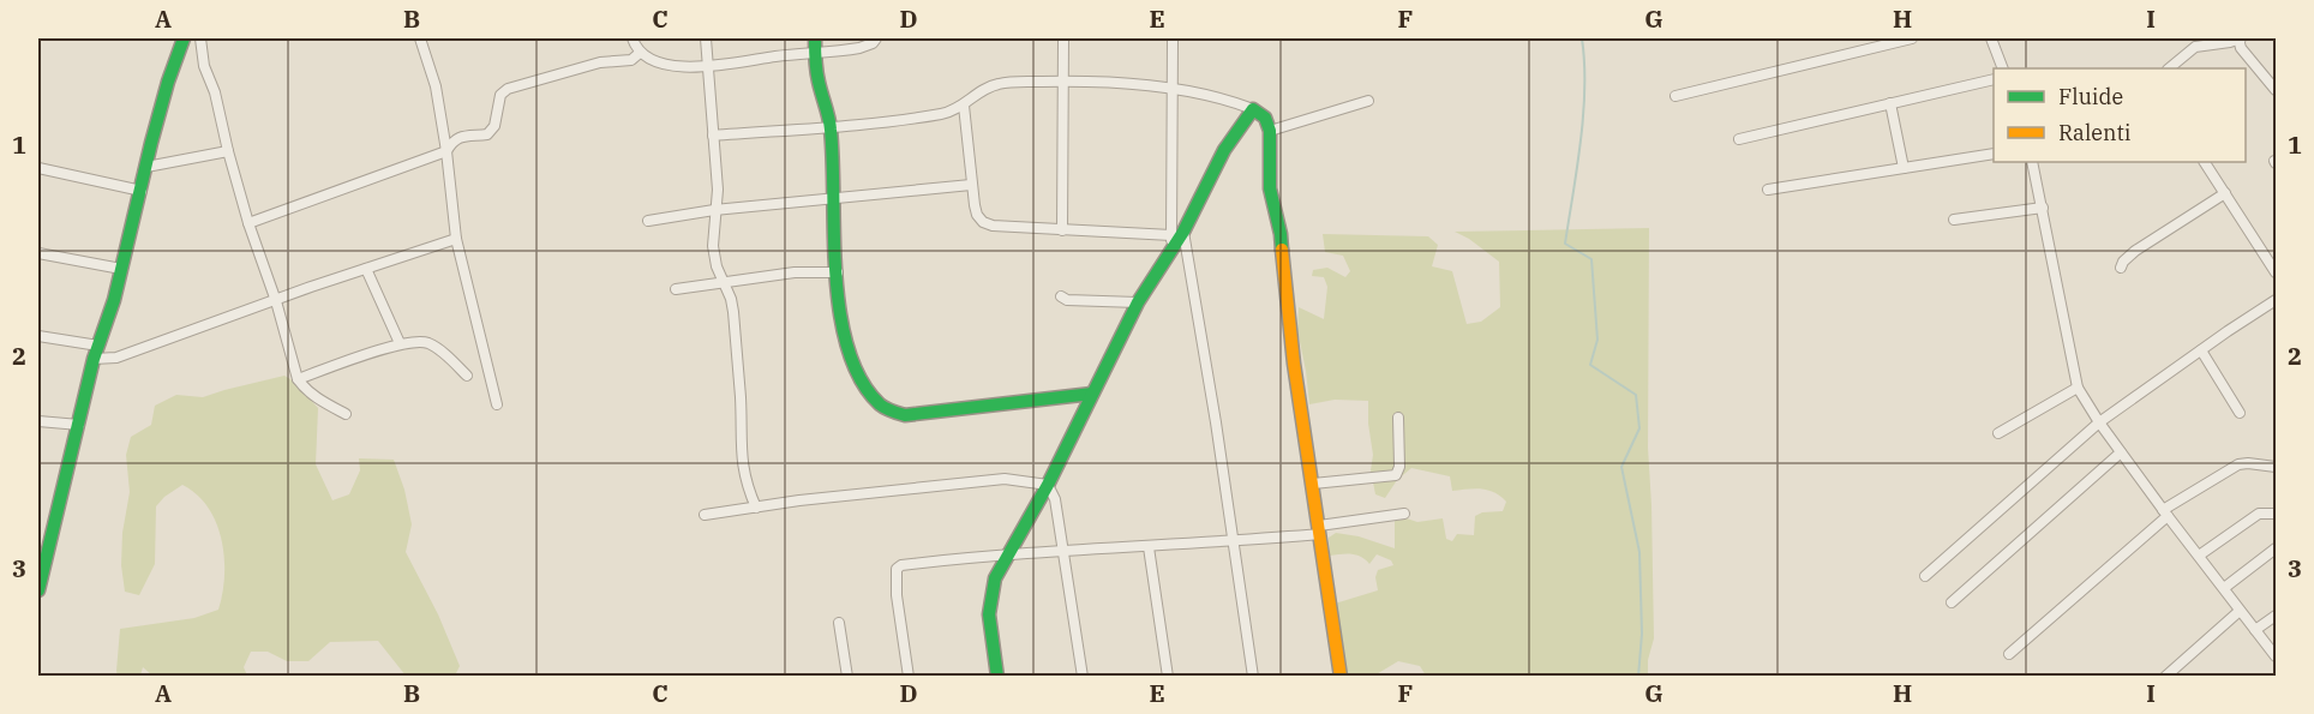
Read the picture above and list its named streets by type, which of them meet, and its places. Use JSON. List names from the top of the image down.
{
  "legend": ["Fluide", "Ralenti"],
  "grid": {
    "columns": [
      "A",
      "B",
      "C",
      "D",
      "E",
      "F",
      "G",
      "H",
      "I"
    ],
    "rows": ["1", "2", "3"]
  }
}
